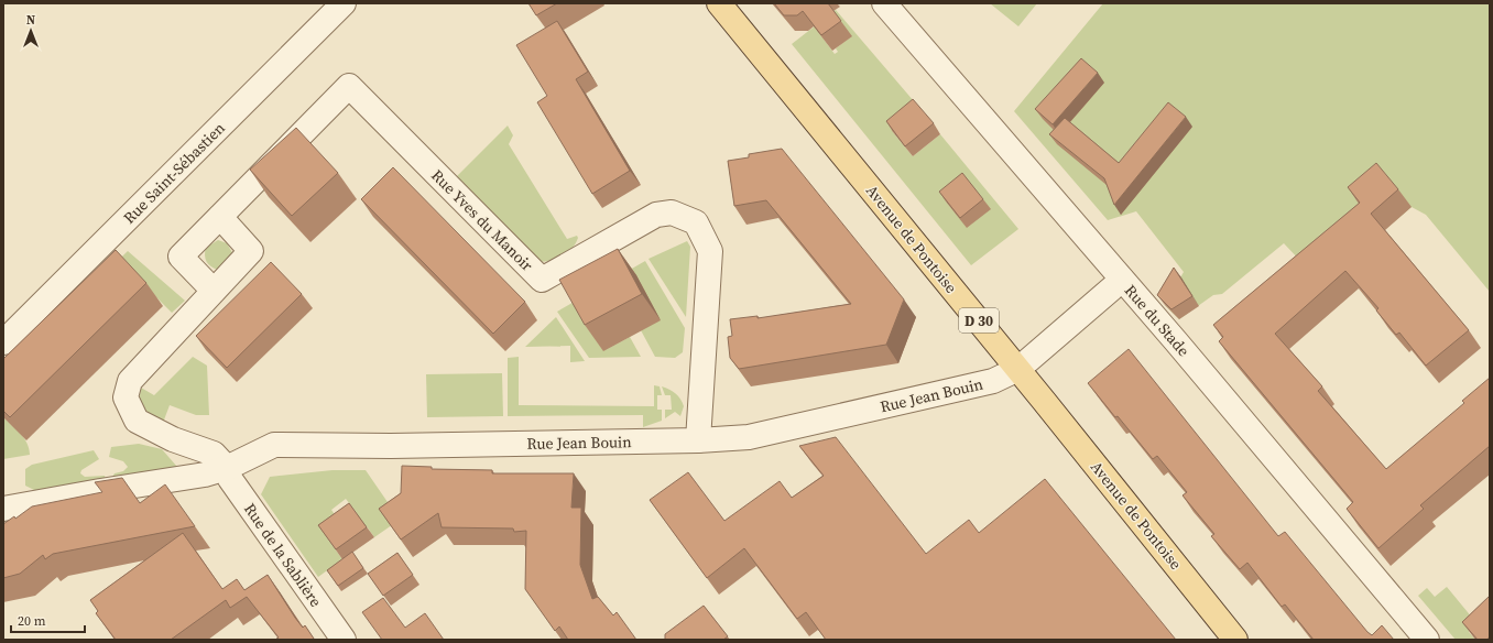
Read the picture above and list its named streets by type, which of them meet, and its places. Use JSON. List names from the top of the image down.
{
  "streets": {
    "main road": ["Avenue de Pontoise", "D 30"],
    "street": [
      "Rue Saint-Sébastien",
      "Rue Yves du Manoir",
      "Rue du Stade",
      "Rue Jean Bouin",
      "Rue de la Sablière"
    ]
  },
  "crossings": [
    ["Rue Yves du Manoir", "Rue Jean Bouin"],
    ["Avenue de Pontoise", "Rue Jean Bouin"],
    ["Rue du Stade", "Rue Jean Bouin"],
    ["Rue Jean Bouin", "Rue de la Sablière"]
  ],
  "scale_bar": "20 m",
  "north": "top"
}
